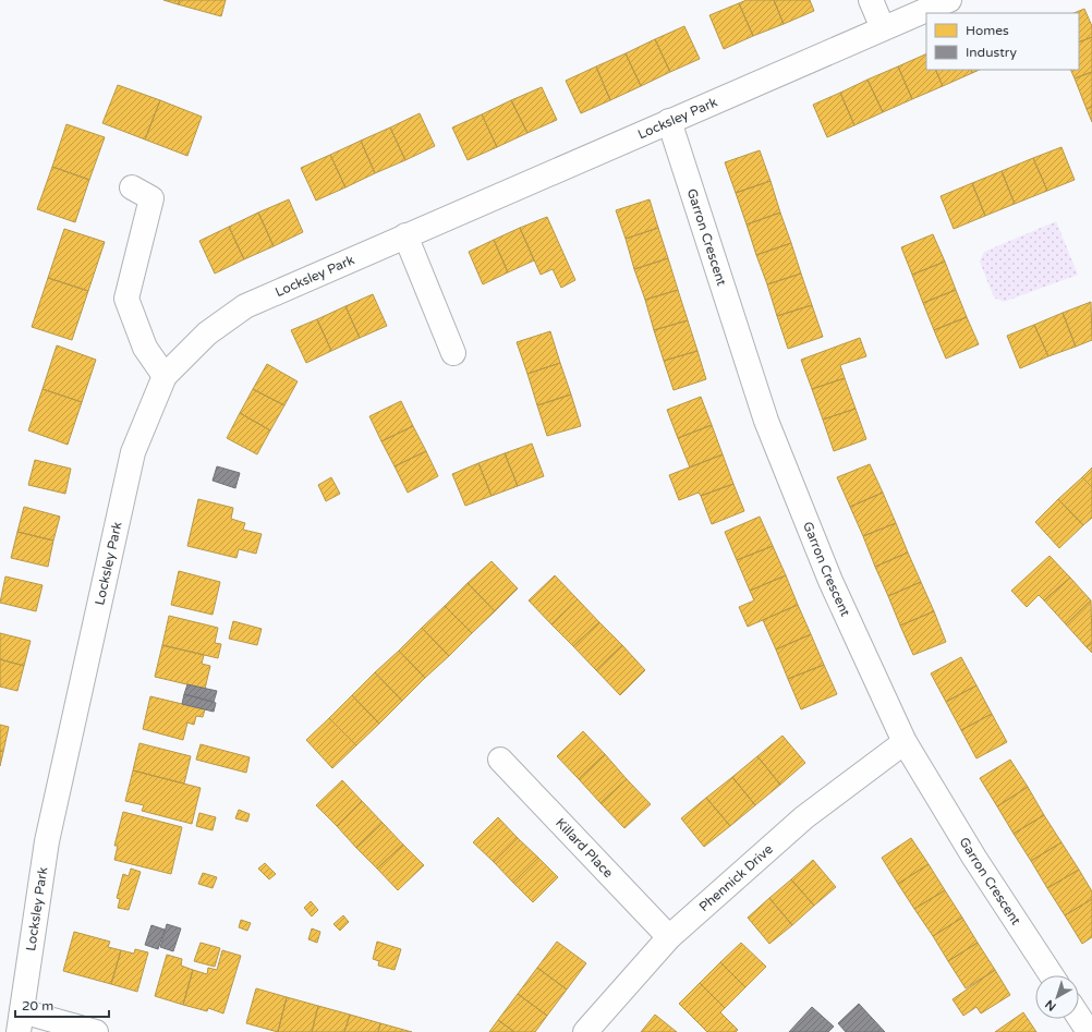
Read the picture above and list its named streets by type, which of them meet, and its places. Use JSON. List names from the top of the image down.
{
  "streets": {
    "street": [
      "Locksley Park",
      "Garron Crescent",
      "Killard Place",
      "Phennick Drive"
    ]
  },
  "crossings": [
    ["Locksley Park", "Garron Crescent"],
    ["Garron Crescent", "Phennick Drive"],
    ["Killard Place", "Phennick Drive"]
  ],
  "legend": ["Homes", "Industry"],
  "scale_bar": "20 m",
  "north": "bottom left"
}
